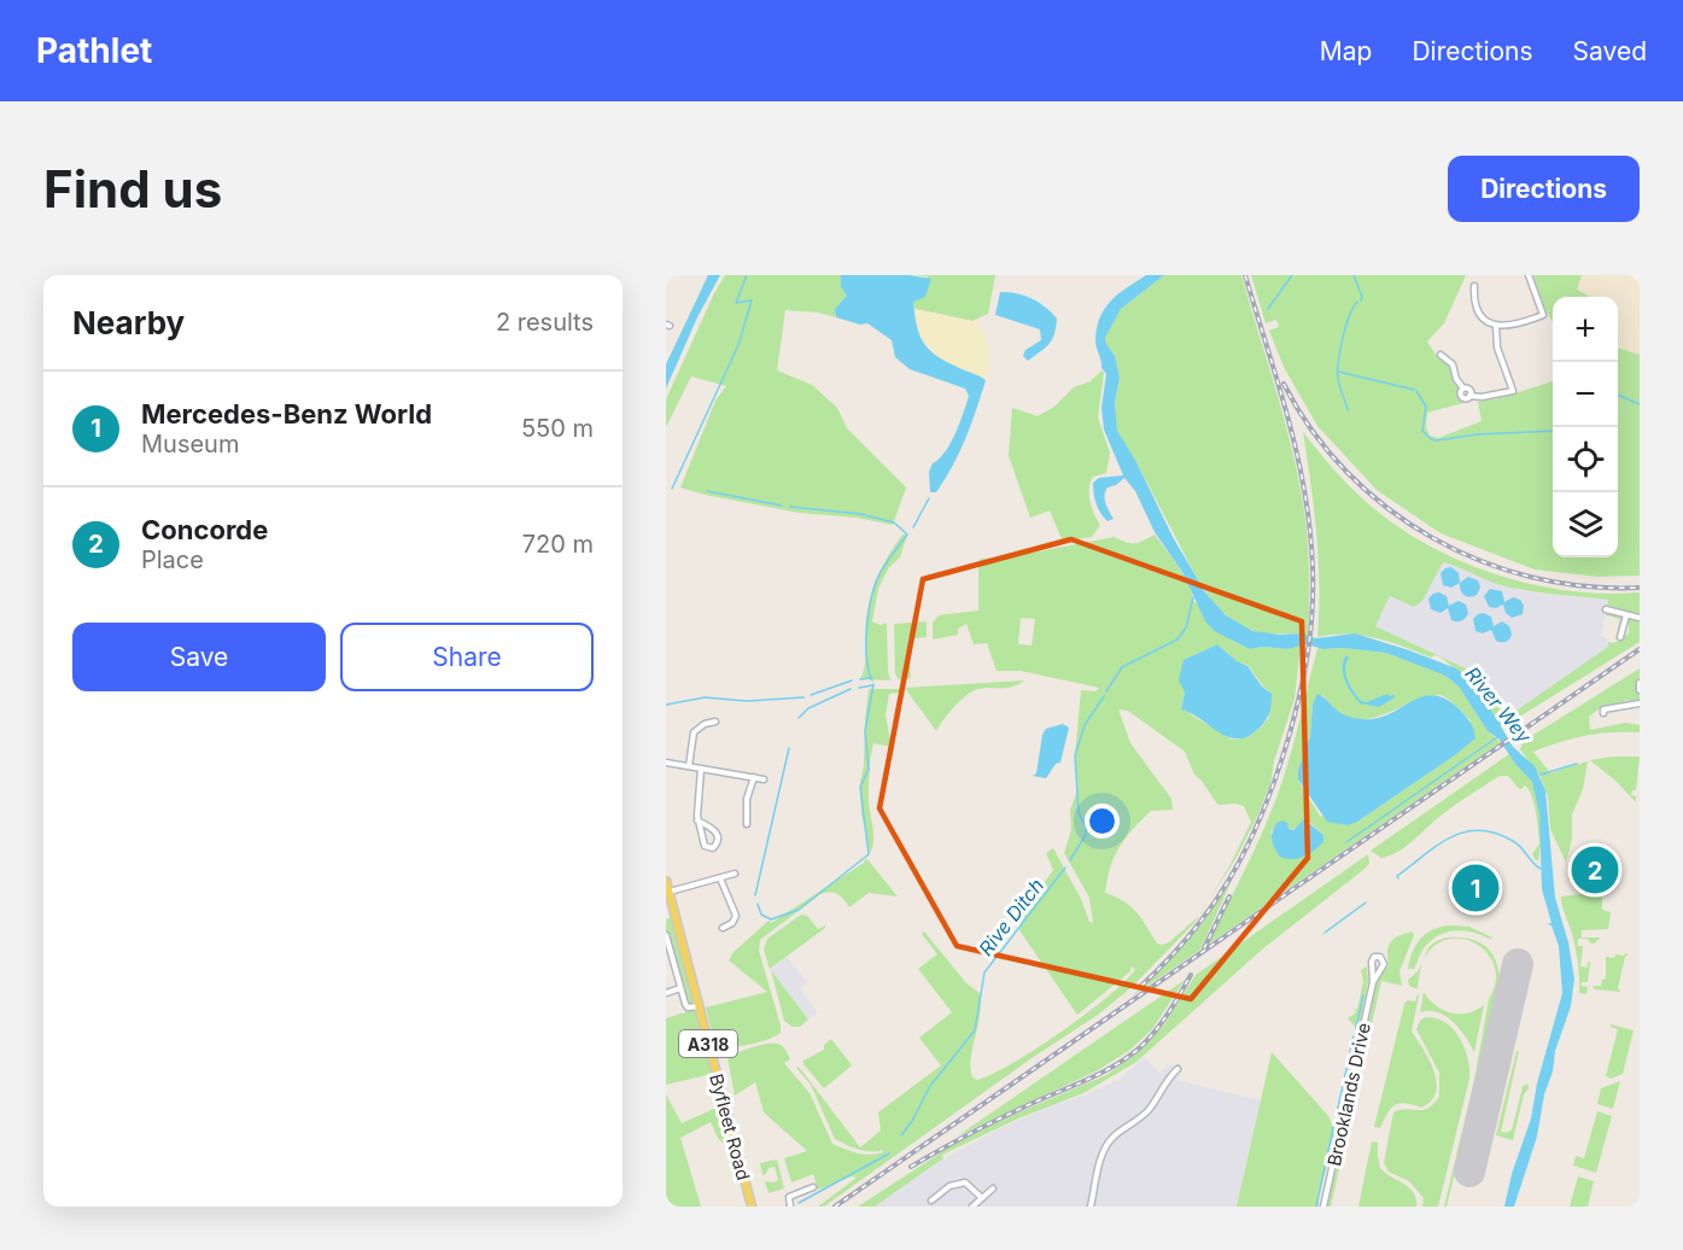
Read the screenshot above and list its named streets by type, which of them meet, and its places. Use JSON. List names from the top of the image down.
{
  "streets": {
    "main road": ["A318", "Byfleet Road"],
    "street": ["Brooklands Drive"]
  },
  "water": ["River Wey", "Rive Ditch"],
  "page": {
    "header": "Pathlet",
    "nav": ["Map", "Directions", "Saved"],
    "buttons": [
      "Directions",
      ["Save", "Share"]
    ],
    "title": "Find us",
    "heading": ["Nearby", "2 results"],
    "map_buttons": ["+", "−"],
    "list": [
      {
        "mark": "1",
        "name": "Mercedes-Benz World",
        "note": "Museum",
        "value": "550 m"
      },
      {
        "mark": "2",
        "name": "Concorde",
        "note": "Place",
        "value": "720 m"
      }
    ],
    "pins": ["2", "1"]
  }
}
